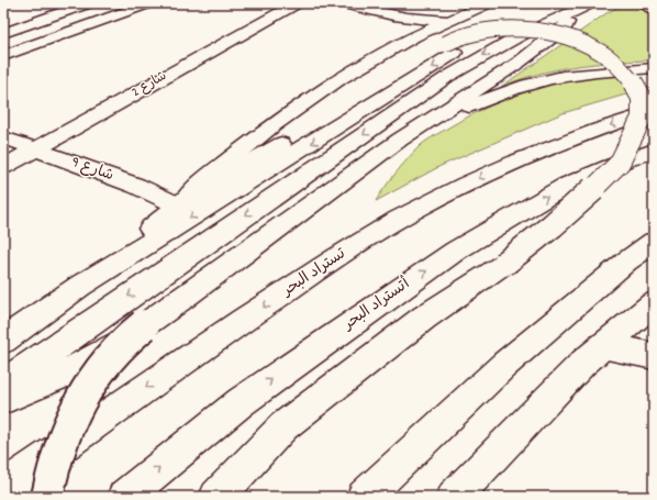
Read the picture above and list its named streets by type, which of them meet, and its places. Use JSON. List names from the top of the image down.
{
  "streets": {
    "main road": [
      "شارع 2",
      "شارع 9",
      "تستراد البحر",
      "أتستراد البحر"
    ]
  },
  "crossings": [
    ["شارع 2", "شارع 9"]
  ]
}
